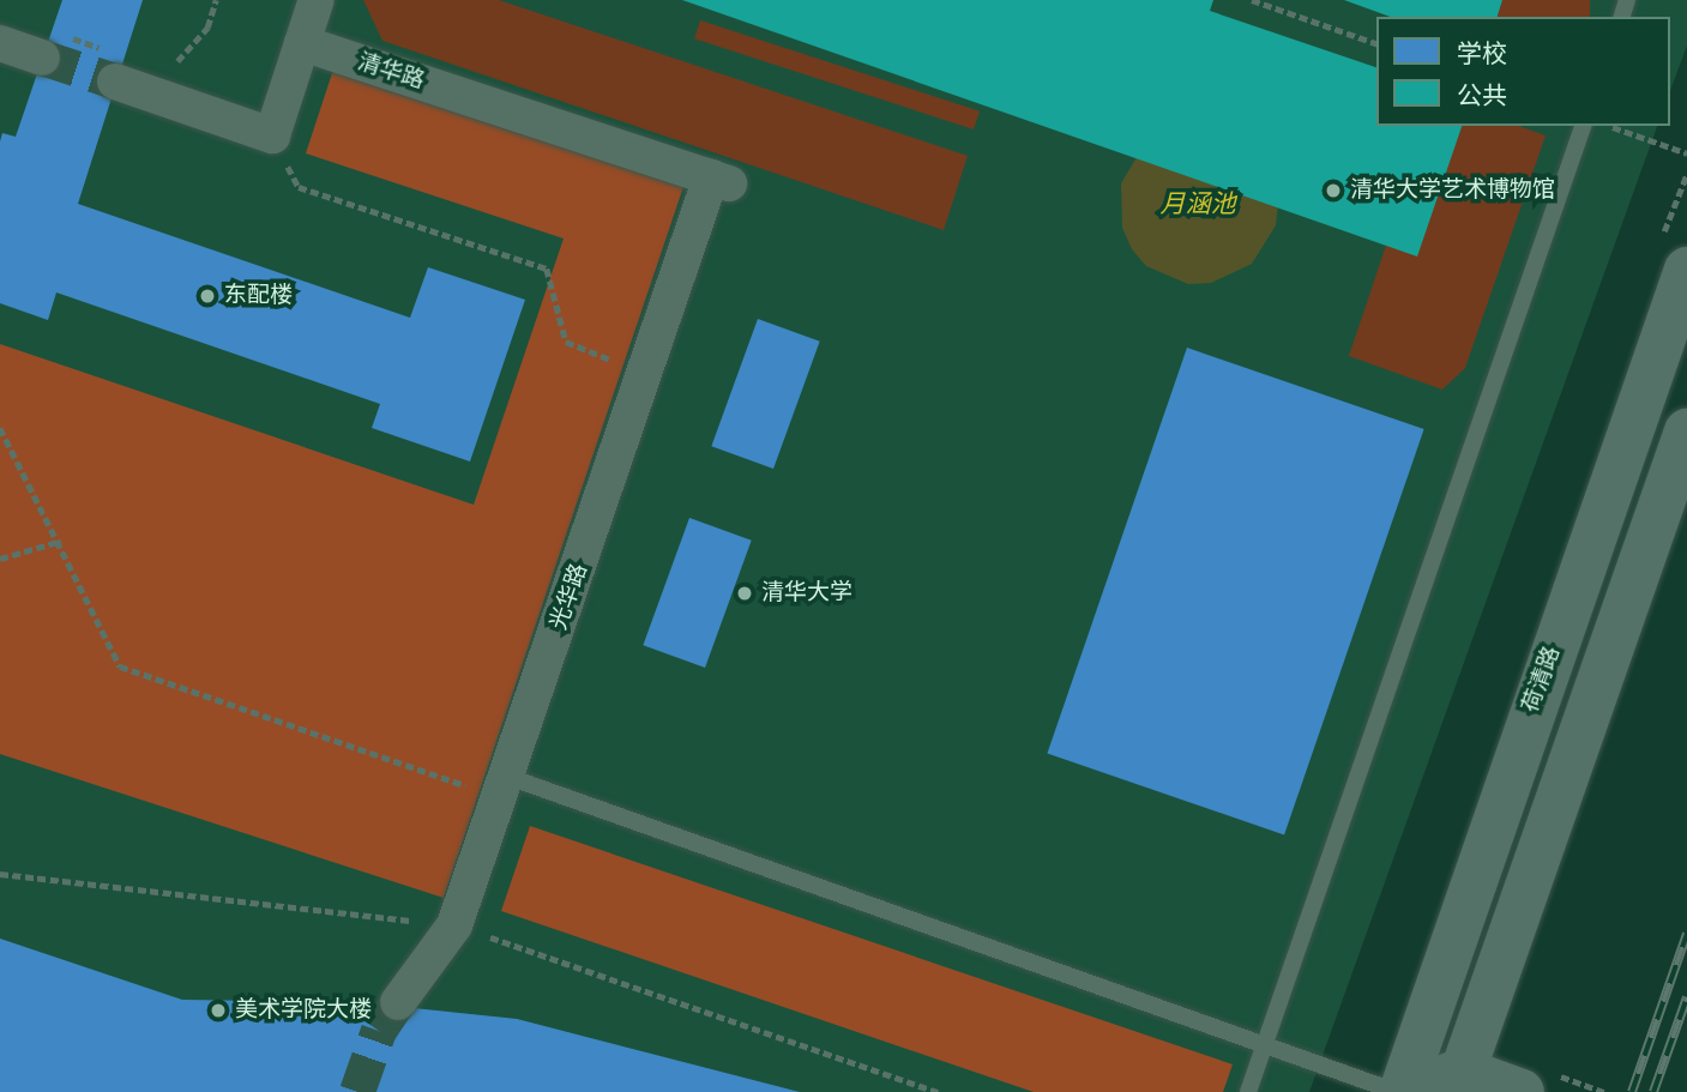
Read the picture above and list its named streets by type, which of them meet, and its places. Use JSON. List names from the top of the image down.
{
  "streets": {
    "main road": ["荷清路"],
    "street": ["清华路", "光华路"]
  },
  "crossings": [
    ["清华路", "光华路"]
  ],
  "water": ["月涵池"],
  "places": [
    "清华大学艺术博物馆",
    "东配楼",
    "清华大学",
    "美术学院大楼"
  ],
  "legend": ["学校", "公共"]
}
